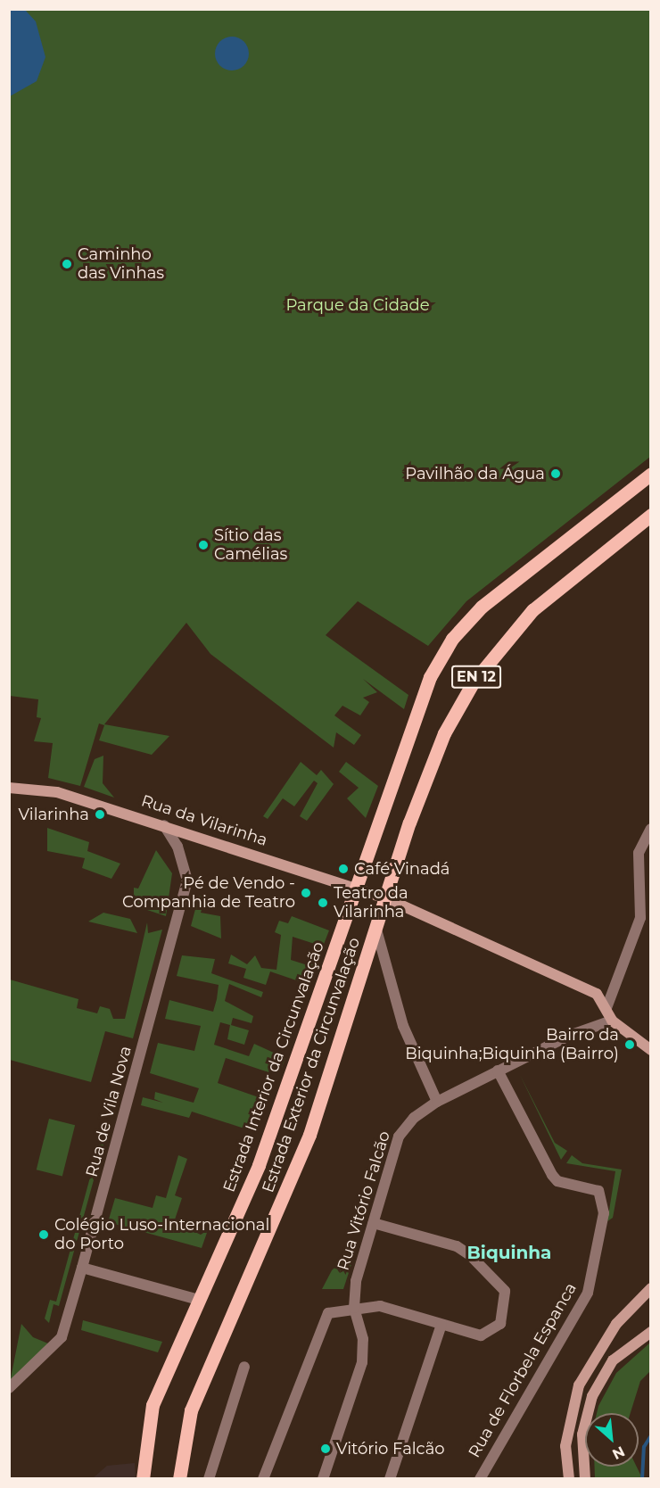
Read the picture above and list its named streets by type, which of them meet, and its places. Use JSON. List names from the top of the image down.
{
  "streets": {
    "main road": ["EN 12", "Estrada Exterior da Circunvalação", "Estrada Interior da Circunvalação"],
    "street": [
      "Rua da Vilarinha",
      "Rua de Vila Nova",
      "Rua Vitório Falcão",
      "Rua de Florbela Espanca"
    ]
  },
  "crossings": [
    ["Rua da Vilarinha", "Estrada Exterior da Circunvalação"],
    ["Rua da Vilarinha", "Estrada Interior da Circunvalação"],
    ["Rua da Vilarinha", "Rua de Vila Nova"],
    ["Rua Vitório Falcão", "Rua de Florbela Espanca"]
  ],
  "districts": ["Biquinha"],
  "parks": ["Parque da Cidade"],
  "places": [
    "Caminho das Vinhas",
    "Pavilhão da Água",
    "Sítio das Camélias",
    "Vilarinha",
    "Café Vinadá",
    "Pé de Vendo - Companhia de Teatro",
    "Teatro da Vilarinha",
    "Bairro da Biquinha;Biquinha (Bairro)",
    "Colégio Luso-Internacional do Porto",
    "Vitório Falcão"
  ],
  "north": "bottom right"
}
